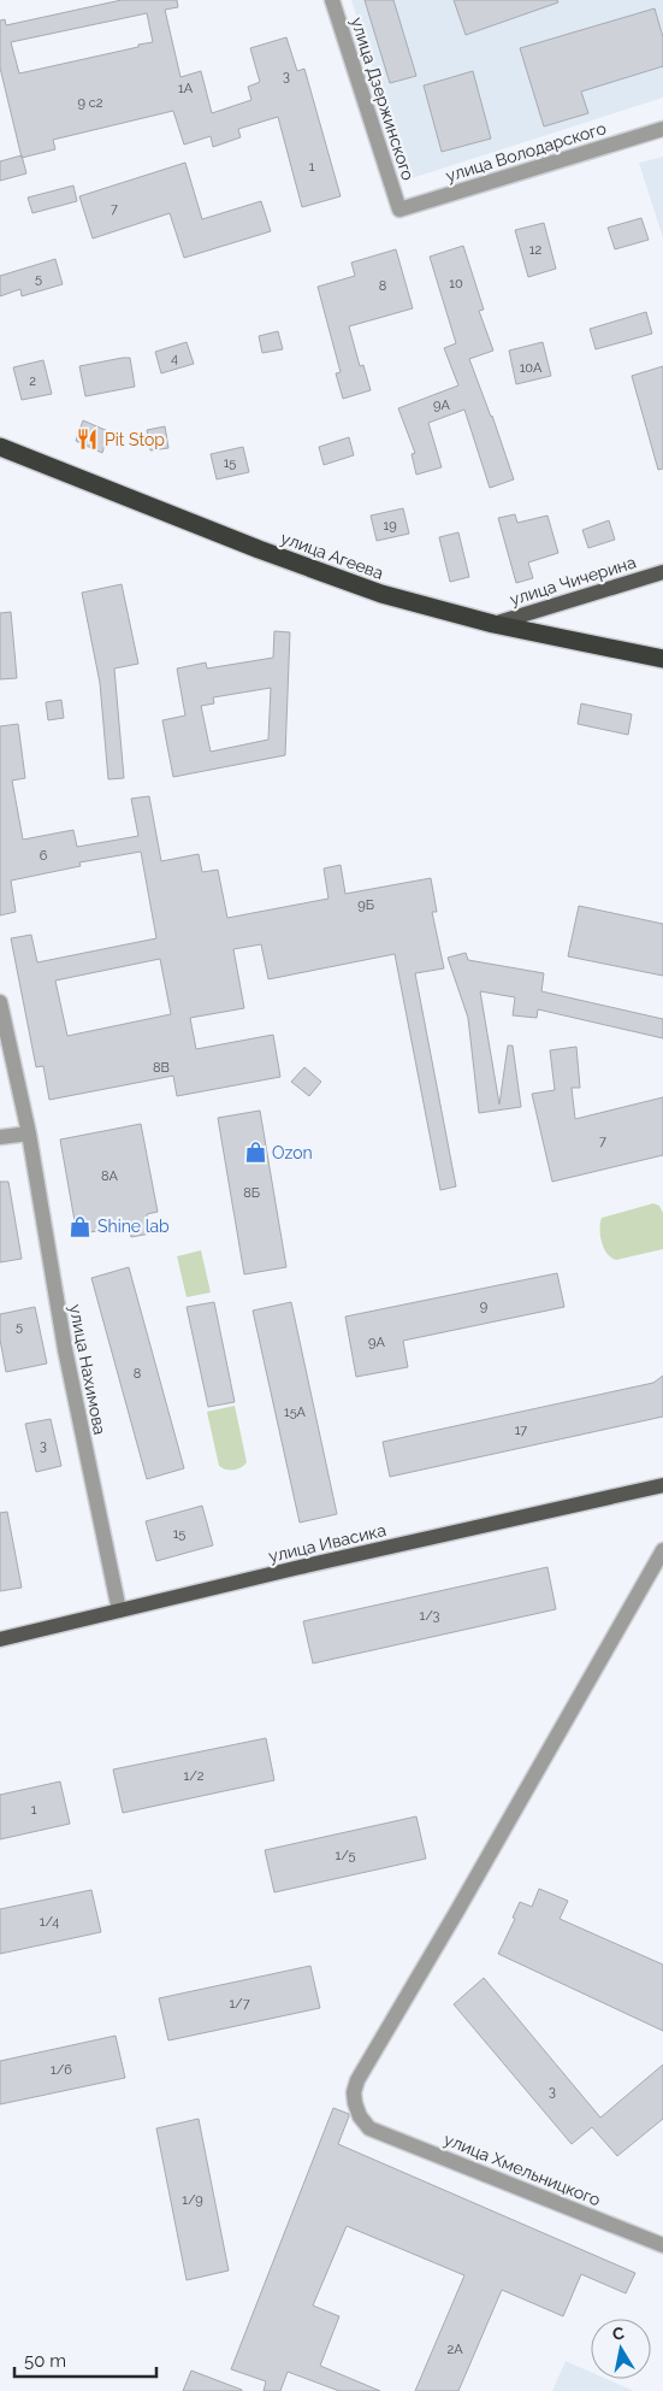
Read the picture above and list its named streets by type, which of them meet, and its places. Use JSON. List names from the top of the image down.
{
  "streets": {
    "highway": ["улица Агеева"],
    "main road": ["улица Чичерина", "улица Ивасика"],
    "street": [
      "улица Дзержинского",
      "улица Володарского",
      "улица Нахимова",
      "улица Хмельницкого"
    ]
  },
  "crossings": [
    ["улица Дзержинского", "улица Володарского"],
    ["улица Агеева", "улица Чичерина"],
    ["улица Нахимова", "улица Ивасика"]
  ],
  "places": {
    "restaurant": ["Pit Stop"],
    "shop": ["Ozon", "Shine lab"]
  },
  "house_numbers": [
    "3",
    "1А",
    "9 с2",
    "1",
    "7",
    "12",
    "5",
    "10",
    "8",
    "4",
    "10А",
    "2",
    "9А",
    "15",
    "19",
    "6",
    "9Б",
    "8В",
    "7",
    "8А",
    "8Б",
    "9",
    "5",
    "9А",
    "8",
    "15А",
    "17",
    "3",
    "15",
    "1/3",
    "1/2",
    "1",
    "1/5",
    "1/4",
    "1/7",
    "1/6",
    "3",
    "1/9",
    "2А"
  ],
  "scale_bar": "50 m",
  "north": "top"
}
